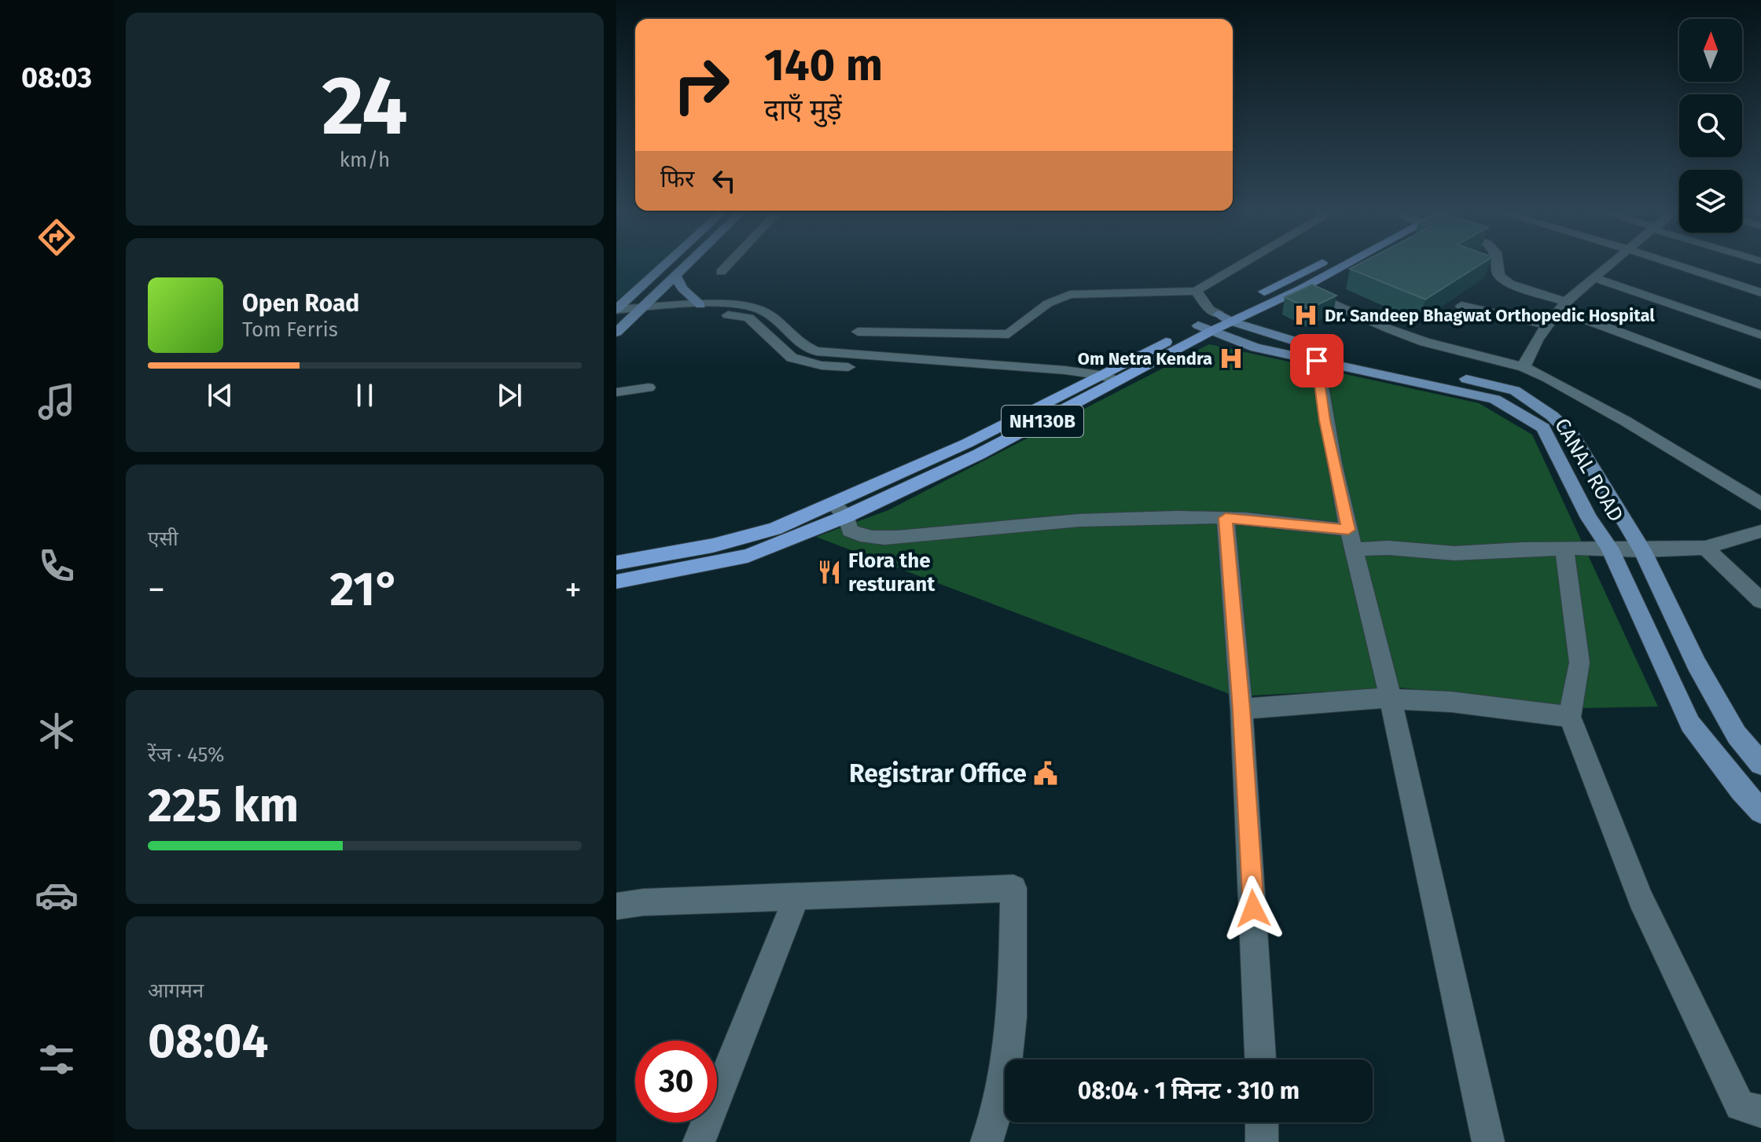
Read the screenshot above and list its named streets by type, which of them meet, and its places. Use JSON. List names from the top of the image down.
{
  "streets": {
    "highway": ["NH130B"],
    "main road": ["CANAL ROAD"]
  },
  "crossings": [
    ["NH130B", "CANAL ROAD"]
  ],
  "places": {
    "hospital": ["Dr. Sandeep Bhagwat Orthopedic Hospital", "Om Netra Kendra"],
    "restaurant": ["Flora the resturant"],
    "public building": ["Registrar Office"]
  },
  "north": "top",
  "page": {
    "tabs": "08:03",
    "tile": [
      ["24", "km/h"],
      "एसी",
      ["रेंज · 45%", "225 km"],
      ["आगमन", "08:04"]
    ],
    "turn": ["140 m", "दाएँ मुड़ें"],
    "then": "फिर",
    "song": ["Open Road", "Tom Ferris"],
    "heat": ["−", "21°", "+"],
    "limit": "30",
    "trip": "08:04 · 1 मिनट · 310 m"
  }
}
